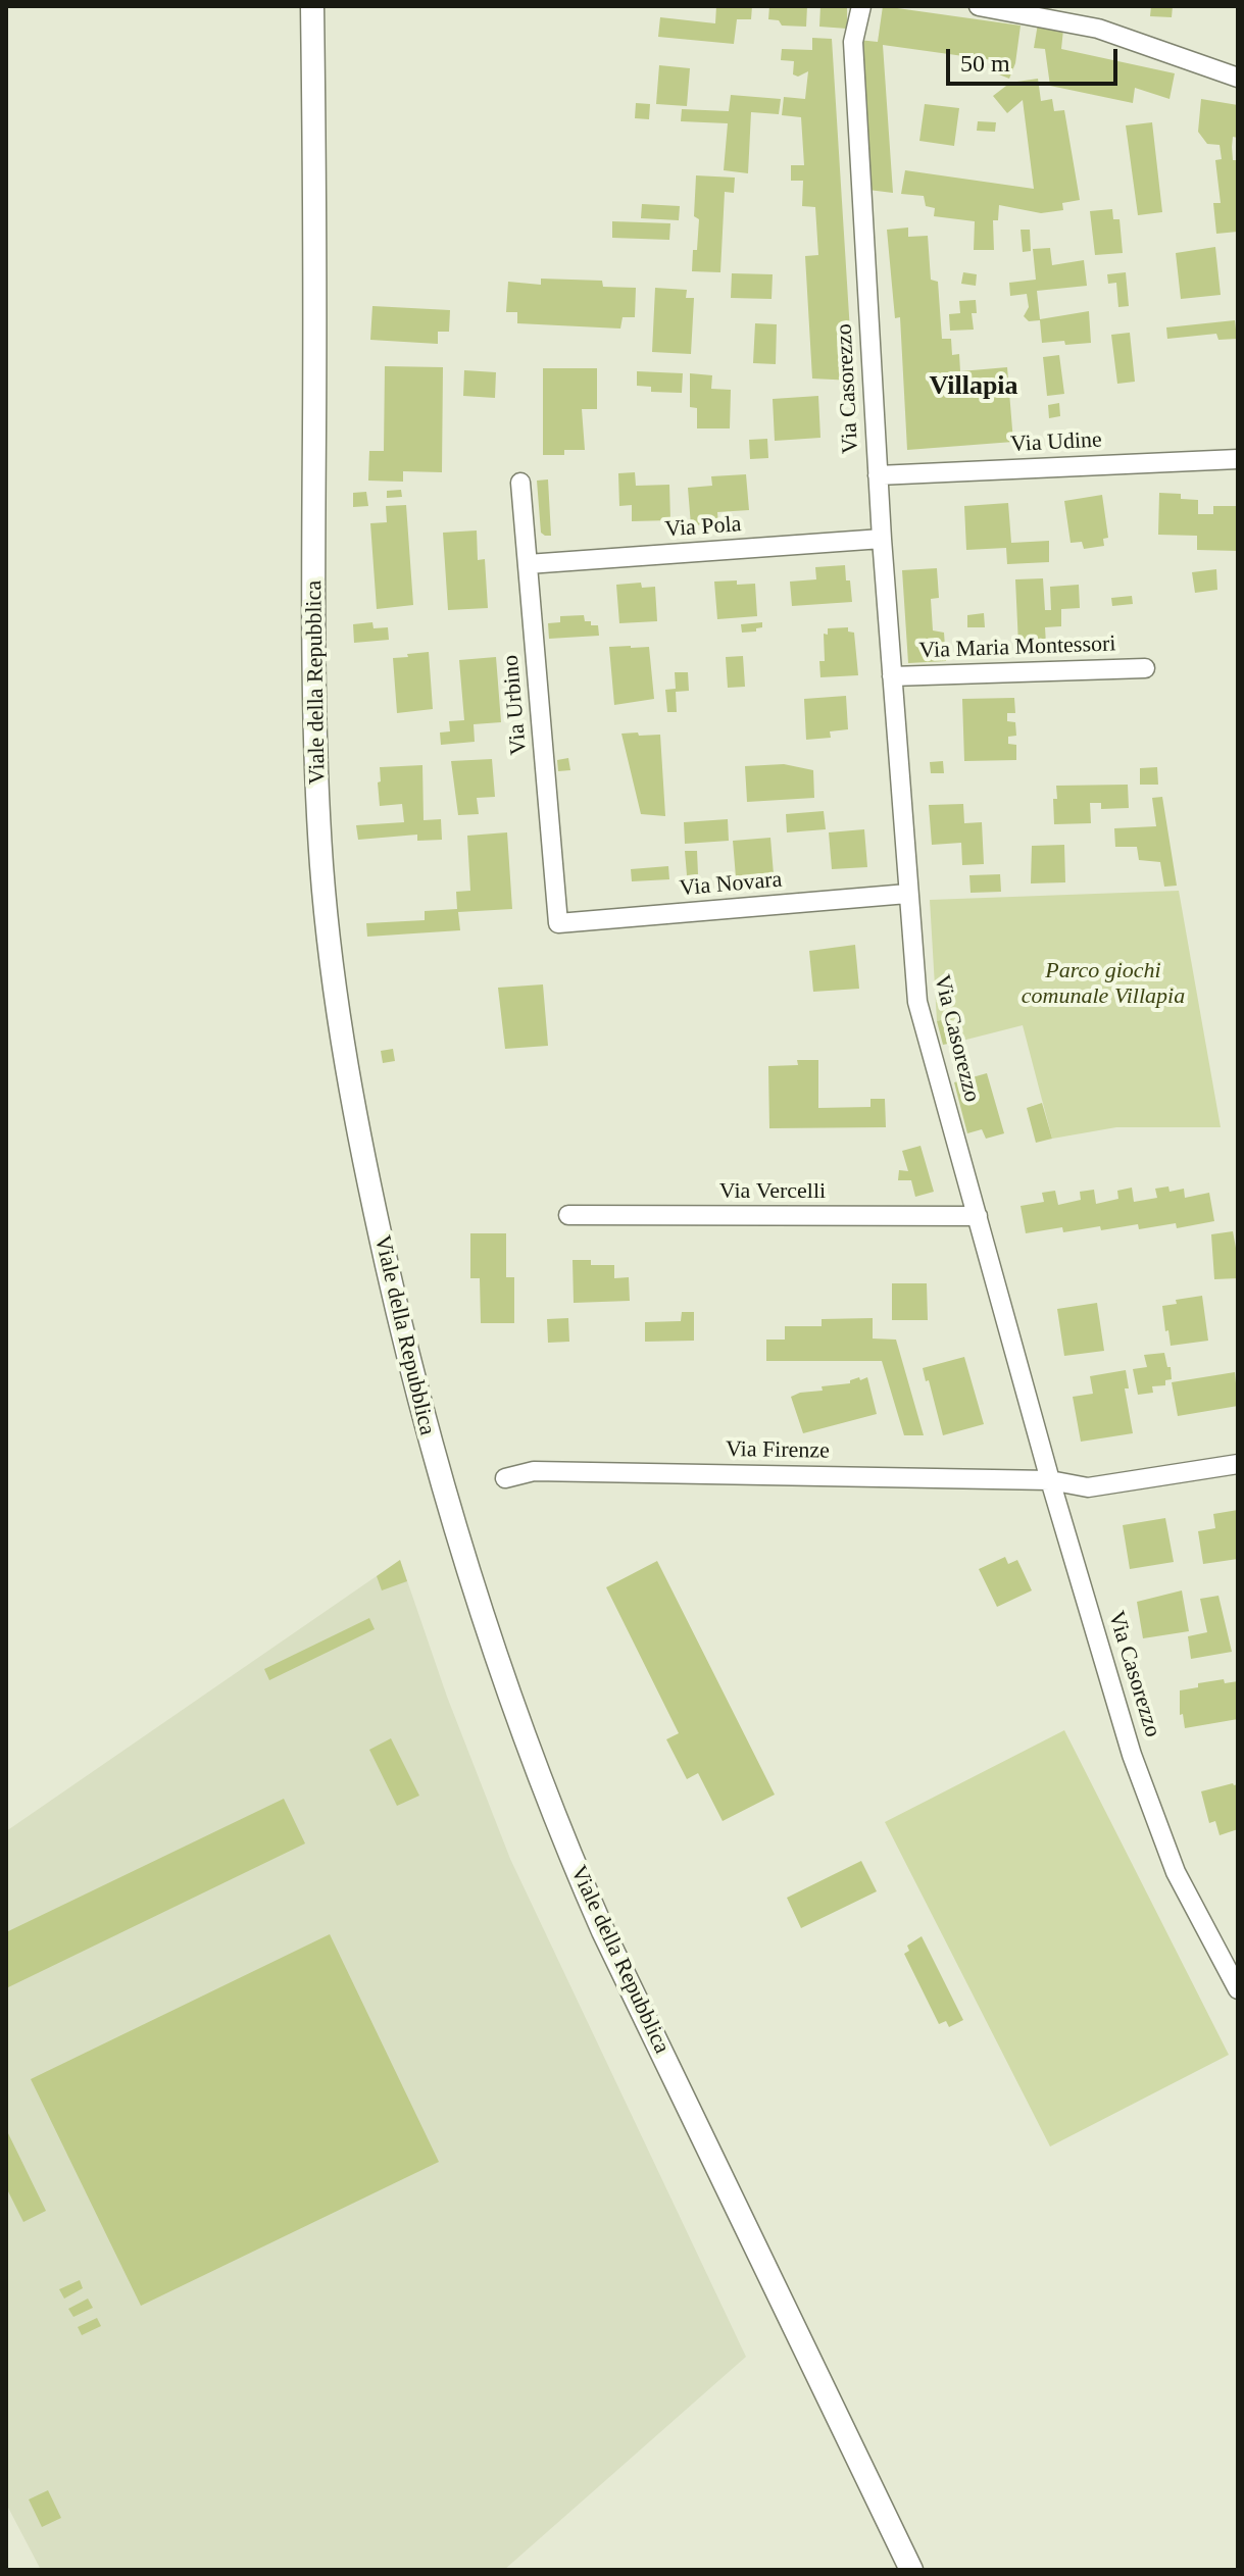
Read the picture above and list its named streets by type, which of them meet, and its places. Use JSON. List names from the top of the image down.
{
  "streets": {
    "street": [
      "Via Casorezzo",
      "Via Udine",
      "Via Pola",
      "Via Maria Montessori",
      "Viale della Repubblica",
      "Via Urbino",
      "Via Novara",
      "Via Vercelli",
      "Via Firenze"
    ]
  },
  "crossings": [
    ["Via Casorezzo", "Via Udine"],
    ["Via Casorezzo", "Via Pola"],
    ["Via Casorezzo", "Via Maria Montessori"],
    ["Via Casorezzo", "Via Novara"],
    ["Via Casorezzo", "Via Vercelli"],
    ["Via Casorezzo", "Via Firenze"],
    ["Via Pola", "Via Urbino"],
    ["Via Urbino", "Via Novara"]
  ],
  "districts": ["Villapia"],
  "parks": ["Parco giochi comunale Villapia"],
  "scale_bar": "50 m"
}
